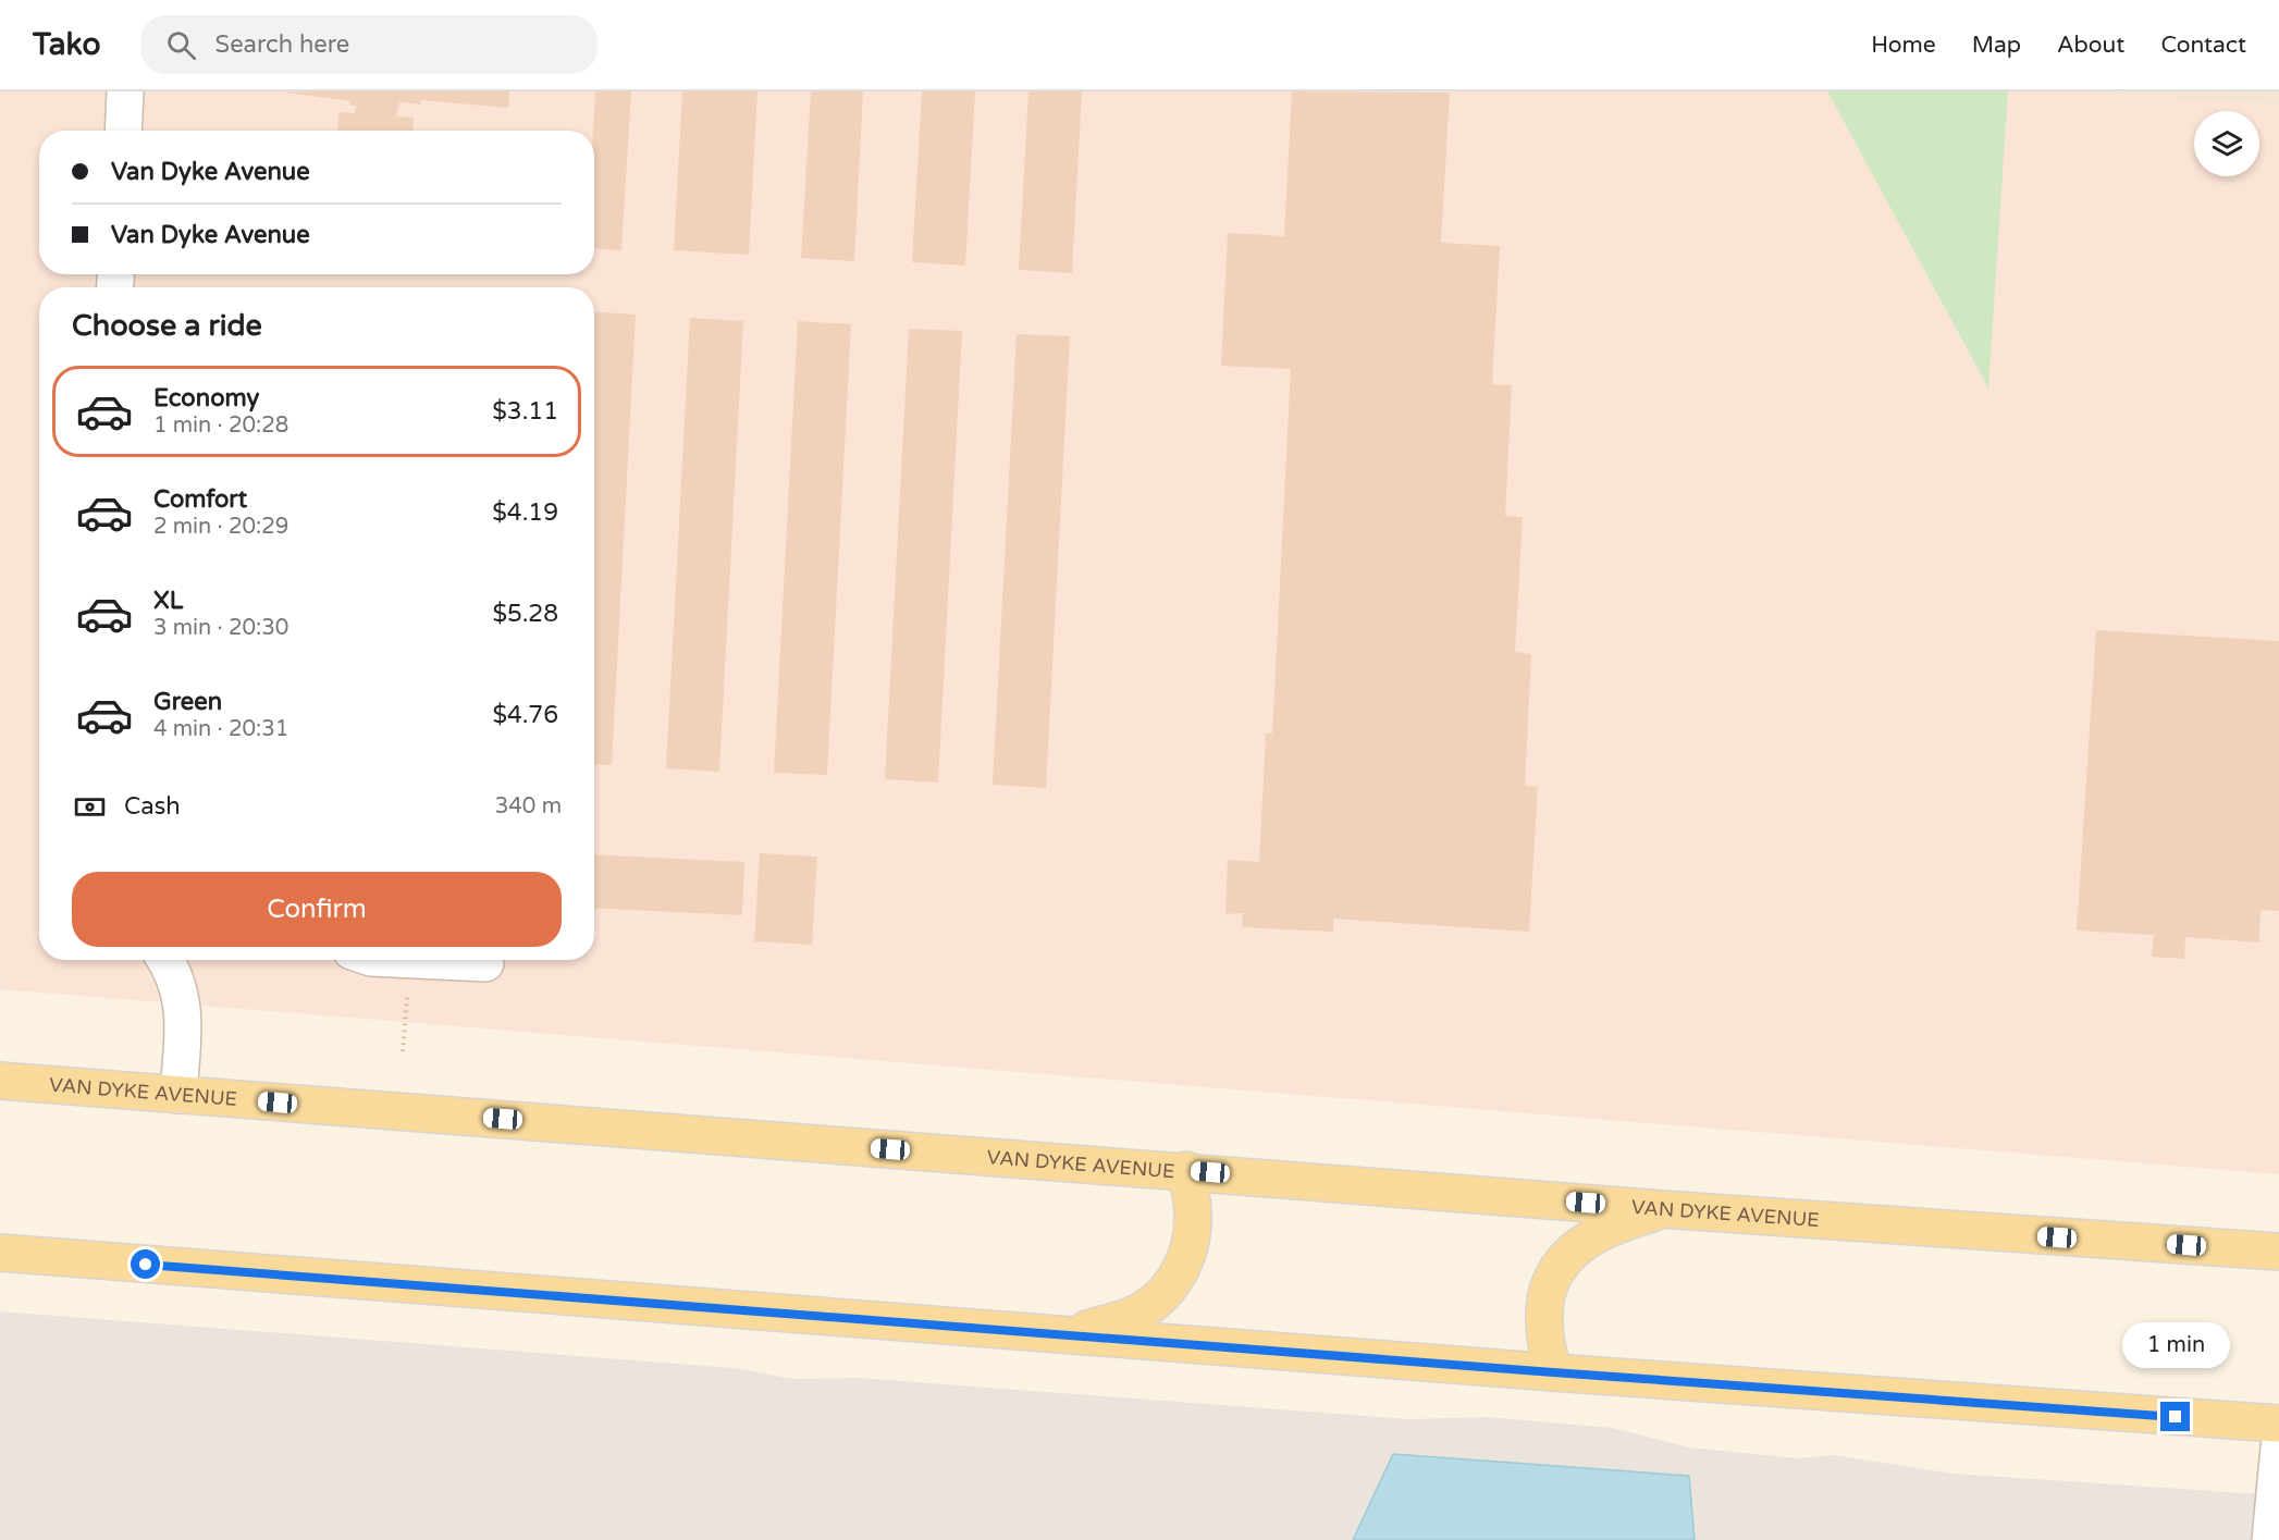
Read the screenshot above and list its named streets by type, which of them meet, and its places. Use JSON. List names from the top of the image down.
{
  "streets": {
    "main road": ["VAN DYKE AVENUE"]
  },
  "page": {
    "header": "Tako",
    "search": "Search here",
    "nav": [
      "Home",
      "Map",
      "About",
      "Contact"
    ],
    "banner": ["Van Dyke Avenue", "Van Dyke Avenue"],
    "heading": "Choose a ride",
    "list": [
      {
        "name": "Economy",
        "note": "1 min · 20:28",
        "value": "$3.11"
      },
      {
        "name": "Comfort",
        "note": "2 min · 20:29",
        "value": "$4.19"
      },
      {
        "name": "XL",
        "note": "3 min · 20:30",
        "value": "$5.28"
      },
      {
        "name": "Green",
        "note": "4 min · 20:31",
        "value": "$4.76"
      }
    ],
    "pay": ["Cash", "340 m"],
    "buttons": "Confirm",
    "bubble": "1 min"
  }
}
